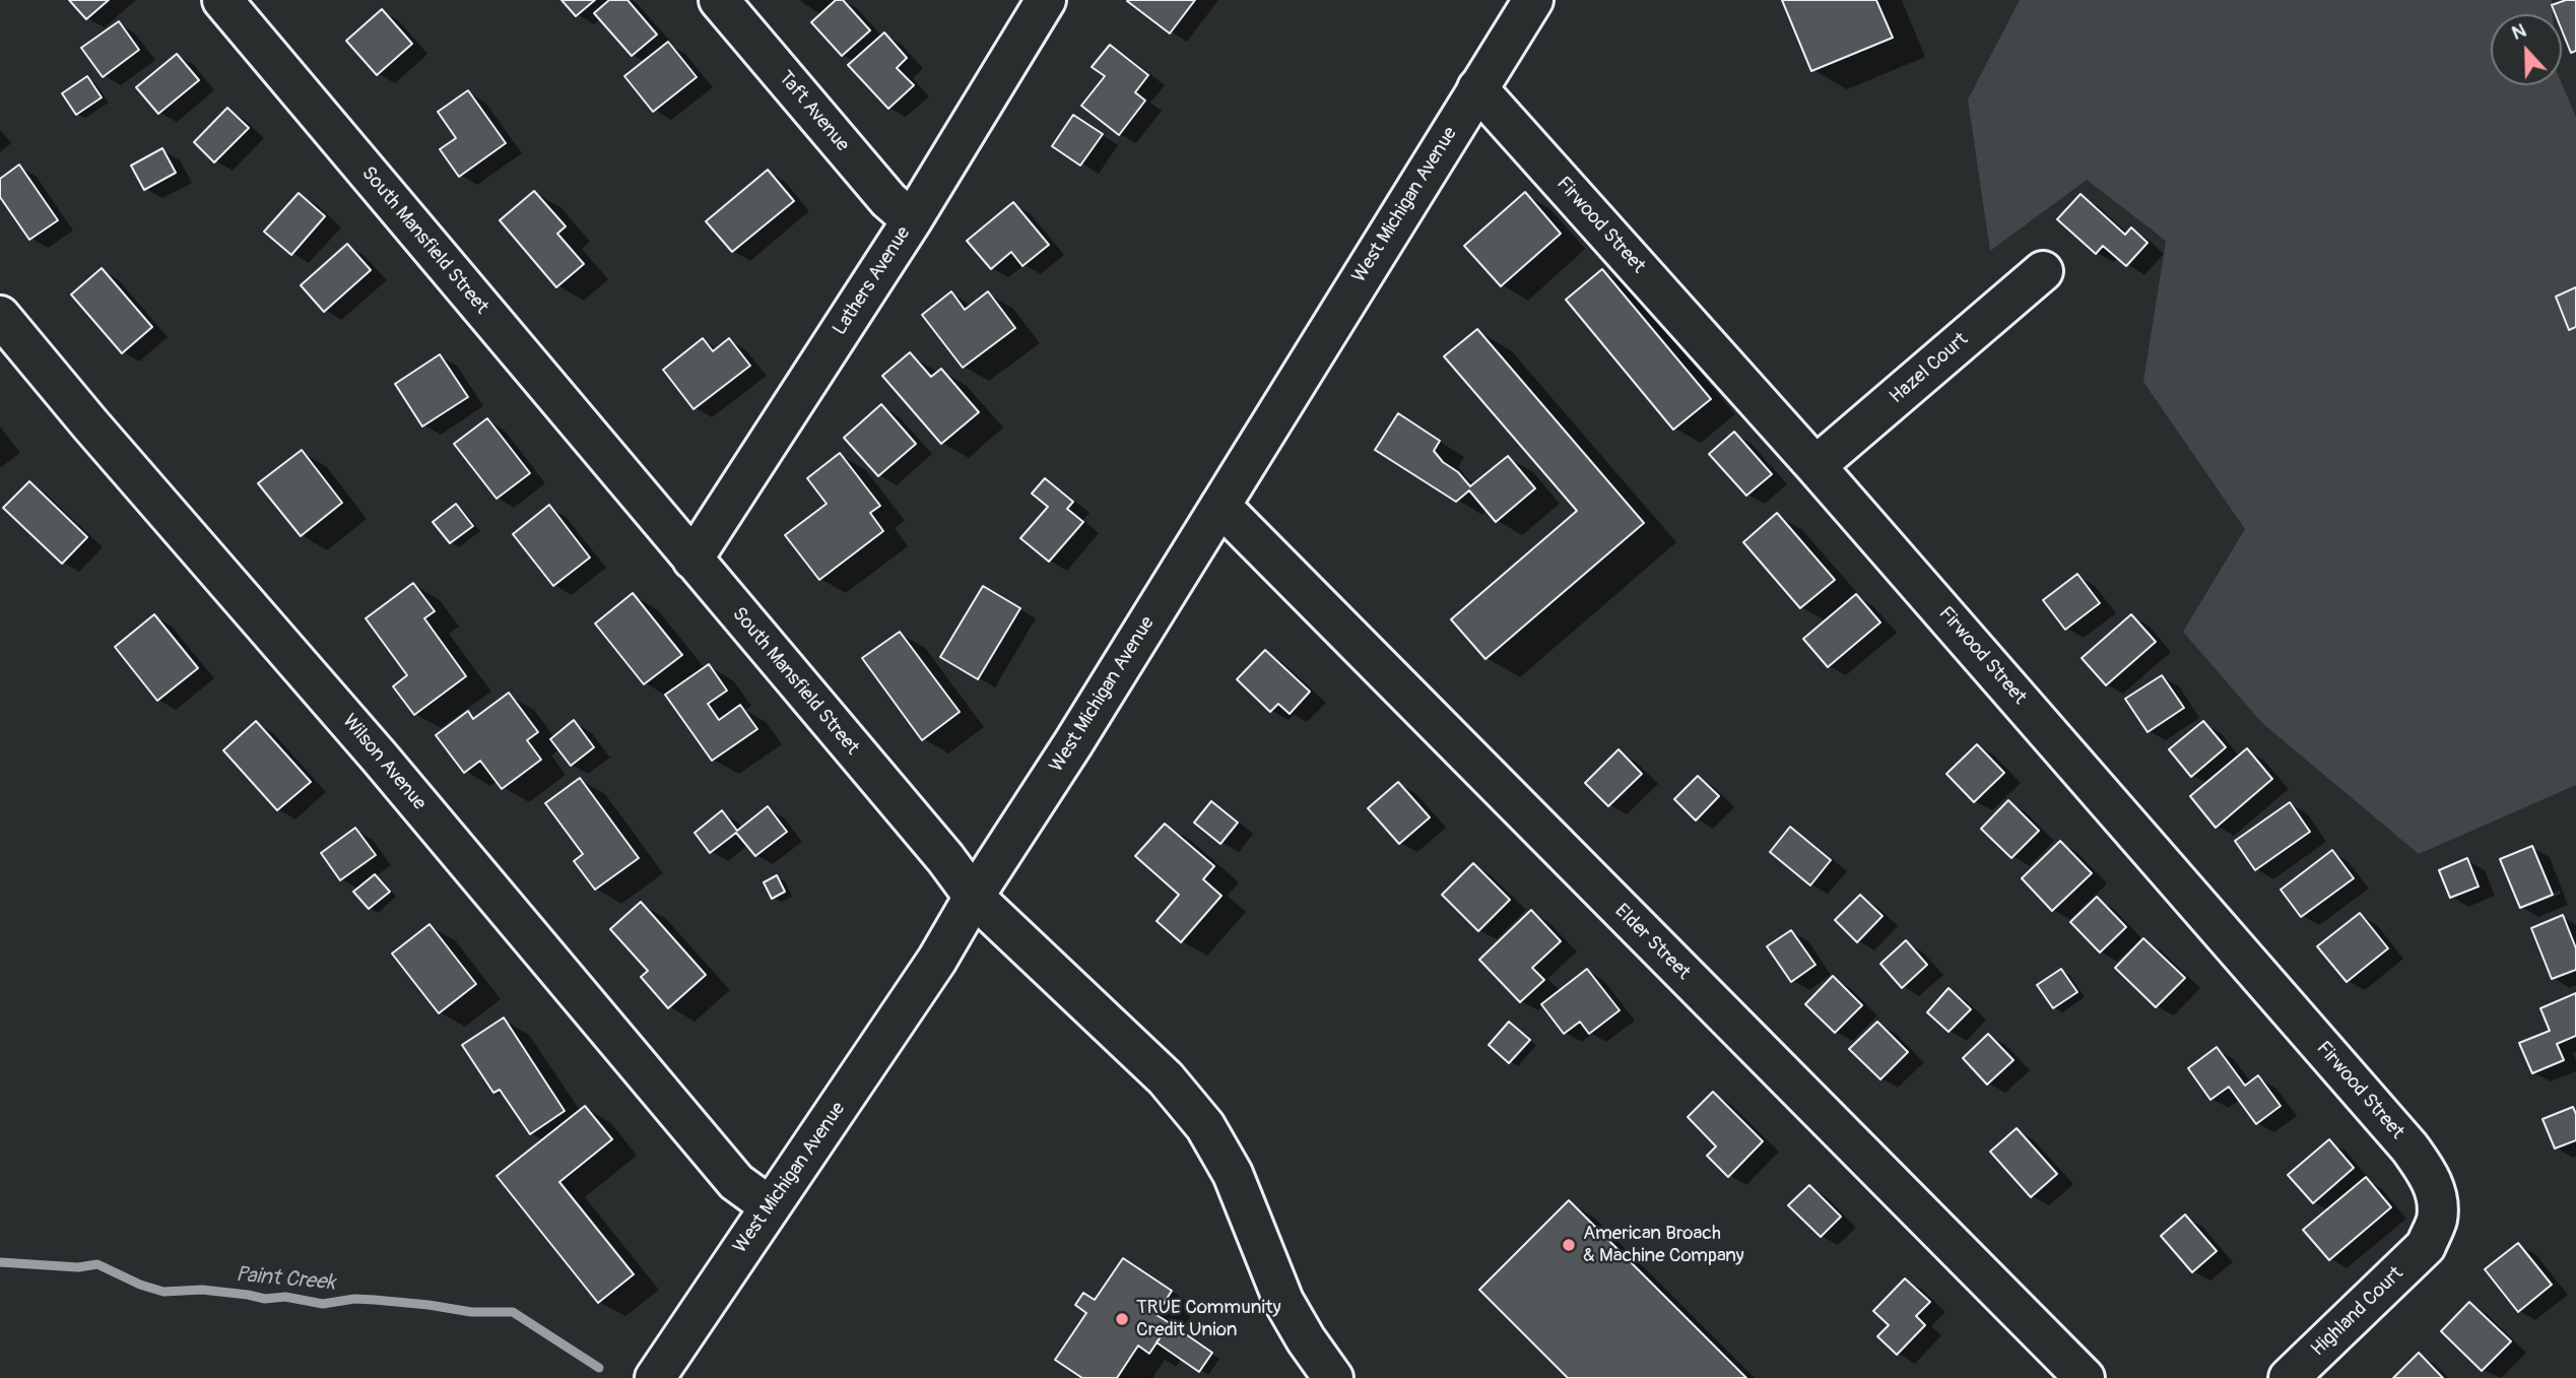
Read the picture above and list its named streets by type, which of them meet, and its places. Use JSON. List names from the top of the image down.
{
  "streets": {
    "street": [
      "Taft Avenue",
      "West Michigan Avenue",
      "Firwood Street",
      "South Mansfield Street",
      "Lathers Avenue",
      "Hazel Court",
      "Wilson Avenue",
      "Elder Street",
      "Highland Court"
    ]
  },
  "crossings": [
    ["Taft Avenue", "Lathers Avenue"],
    ["West Michigan Avenue", "Firwood Street"],
    ["West Michigan Avenue", "South Mansfield Street"],
    ["West Michigan Avenue", "Wilson Avenue"],
    ["West Michigan Avenue", "Elder Street"],
    ["Firwood Street", "Hazel Court"],
    ["Firwood Street", "Highland Court"],
    ["South Mansfield Street", "Lathers Avenue"]
  ],
  "water": ["Paint Creek"],
  "places": ["American Broach & Machine Company", "TRUE Community Credit Union"],
  "north": "top"
}
